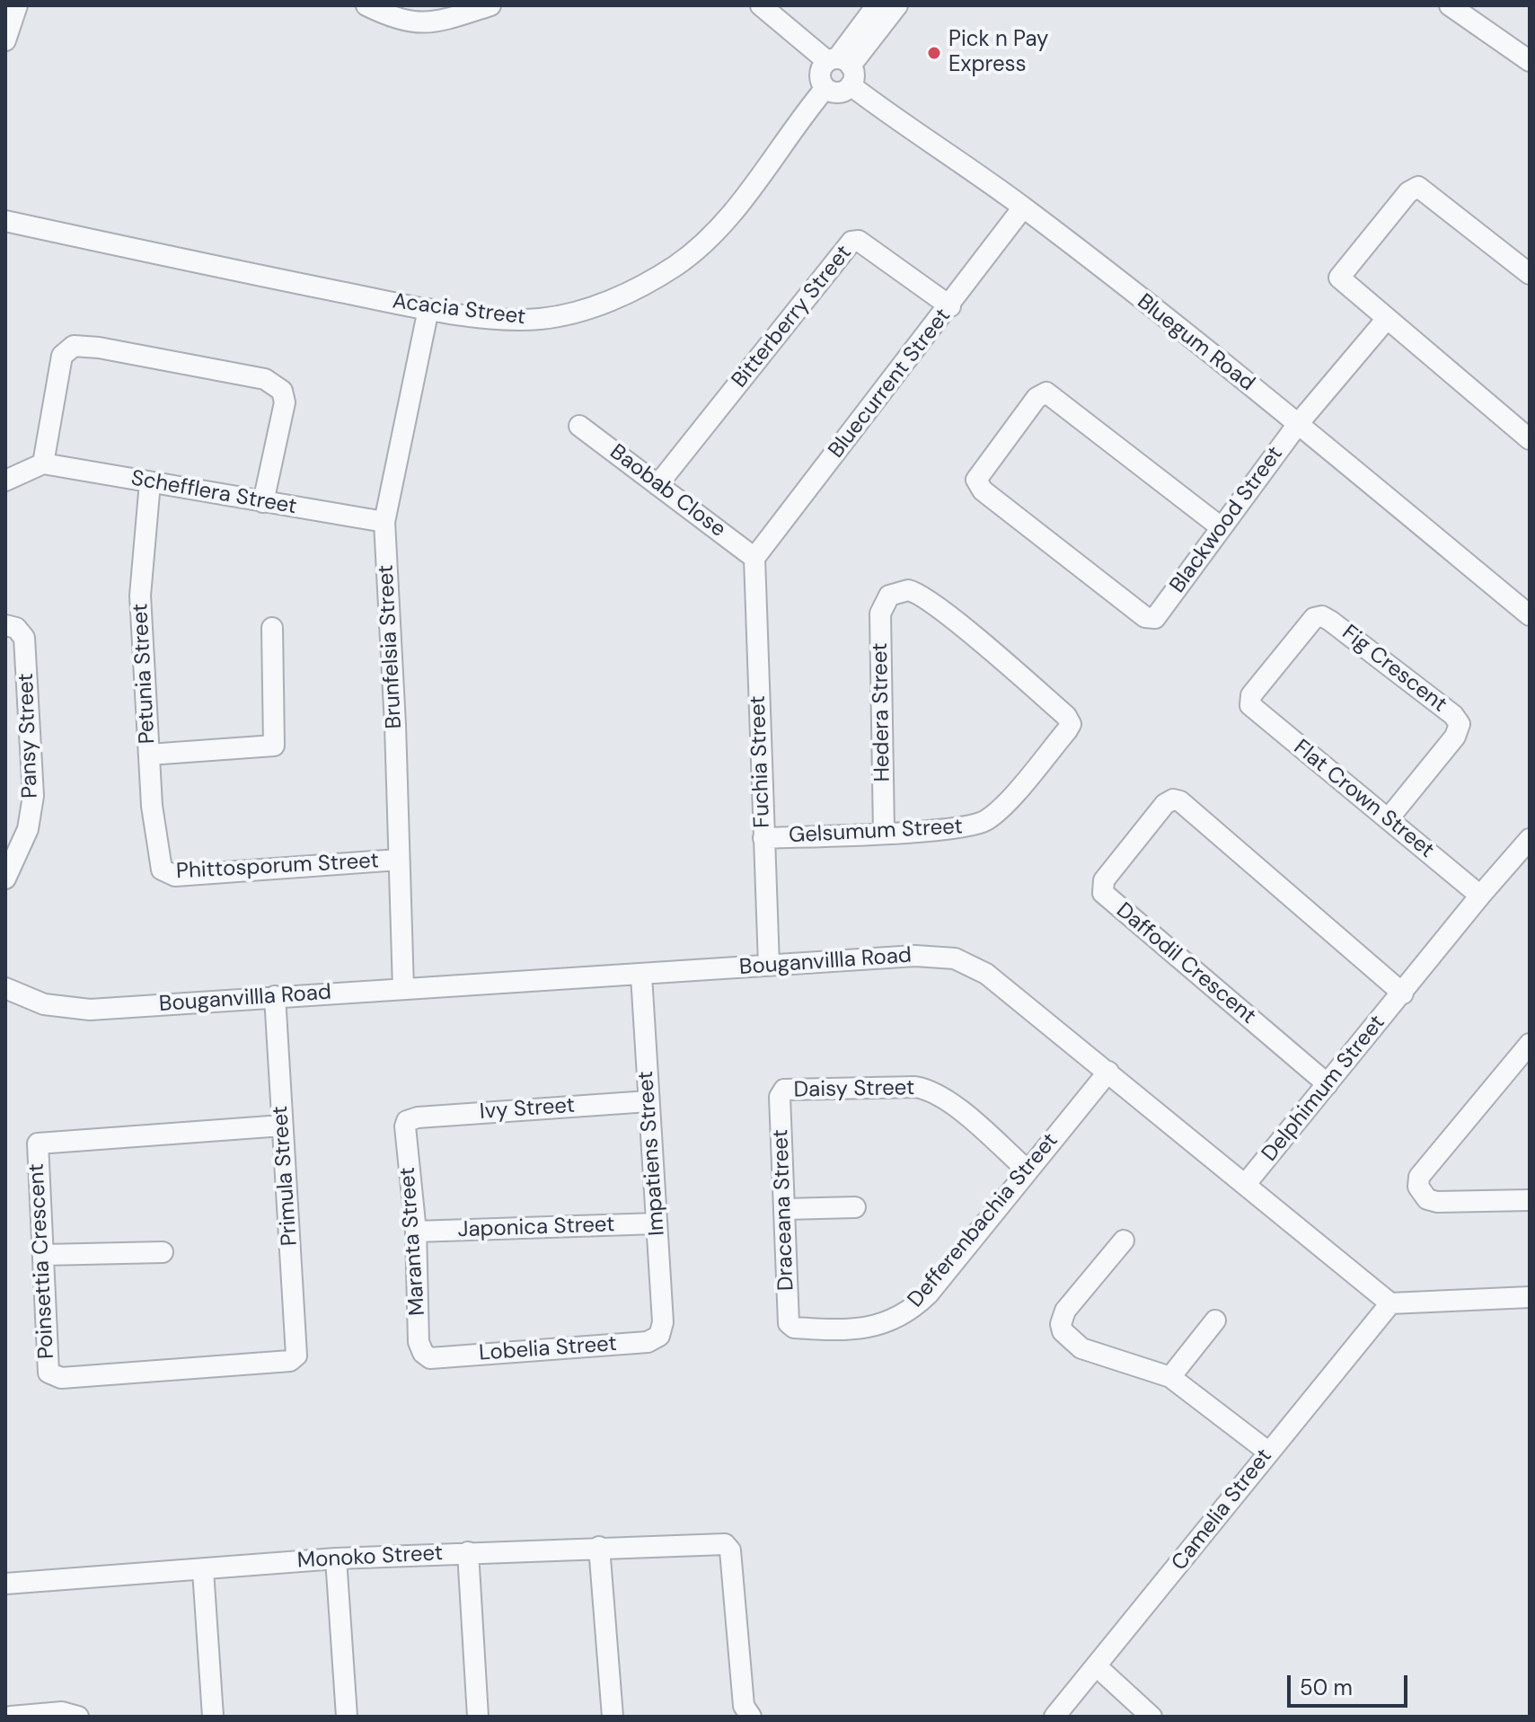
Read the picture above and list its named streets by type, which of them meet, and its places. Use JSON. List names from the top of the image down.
{
  "streets": {
    "street": [
      "Acacia Street",
      "Bitterberry Street",
      "Bluegum Road",
      "Bluecurrent Street",
      "Baobab Close",
      "Schefflera Street",
      "Blackwood Street",
      "Brunfelsia Street",
      "Fig Crescent",
      "Petunia Street",
      "Hedera Street",
      "Pansy Street",
      "Fuchia Street",
      "Flat Crown Street",
      "Gelsumum Street",
      "Phittosporum Street",
      "Bouganvillla Road",
      "Daffodil Crescent",
      "Delphimum Street",
      "Daisy Street",
      "Ivy Street",
      "Impatiens Street",
      "Primula Street",
      "Draceana Street",
      "Defferenbachia Street",
      "Japonica Street",
      "Maranta Street",
      "Poinsettia Crescent",
      "Lobelia Street",
      "Camelia Street",
      "Monoko Street"
    ]
  },
  "crossings": [
    ["Acacia Street", "Bluegum Road"],
    ["Acacia Street", "Brunfelsia Street"],
    ["Bitterberry Street", "Bluecurrent Street"],
    ["Bitterberry Street", "Baobab Close"],
    ["Bluegum Road", "Bluecurrent Street"],
    ["Bluegum Road", "Blackwood Street"],
    ["Bluecurrent Street", "Baobab Close"],
    ["Bluecurrent Street", "Fuchia Street"],
    ["Baobab Close", "Fuchia Street"],
    ["Schefflera Street", "Brunfelsia Street"],
    ["Schefflera Street", "Petunia Street"],
    ["Brunfelsia Street", "Phittosporum Street"],
    ["Brunfelsia Street", "Bouganvillla Road"],
    ["Fig Crescent", "Flat Crown Street"],
    ["Petunia Street", "Phittosporum Street"],
    ["Hedera Street", "Gelsumum Street"],
    ["Fuchia Street", "Gelsumum Street"],
    ["Fuchia Street", "Bouganvillla Road"],
    ["Flat Crown Street", "Delphimum Street"],
    ["Bouganvillla Road", "Delphimum Street"],
    ["Bouganvillla Road", "Impatiens Street"],
    ["Bouganvillla Road", "Primula Street"],
    ["Bouganvillla Road", "Defferenbachia Street"],
    ["Bouganvillla Road", "Camelia Street"],
    ["Daffodil Crescent", "Delphimum Street"],
    ["Daisy Street", "Draceana Street"],
    ["Daisy Street", "Defferenbachia Street"],
    ["Ivy Street", "Impatiens Street"],
    ["Ivy Street", "Maranta Street"],
    ["Impatiens Street", "Japonica Street"],
    ["Impatiens Street", "Lobelia Street"],
    ["Primula Street", "Poinsettia Crescent"],
    ["Draceana Street", "Defferenbachia Street"],
    ["Japonica Street", "Maranta Street"],
    ["Maranta Street", "Lobelia Street"]
  ],
  "places": ["Pick n Pay Express"],
  "scale_bar": "50 m"
}
